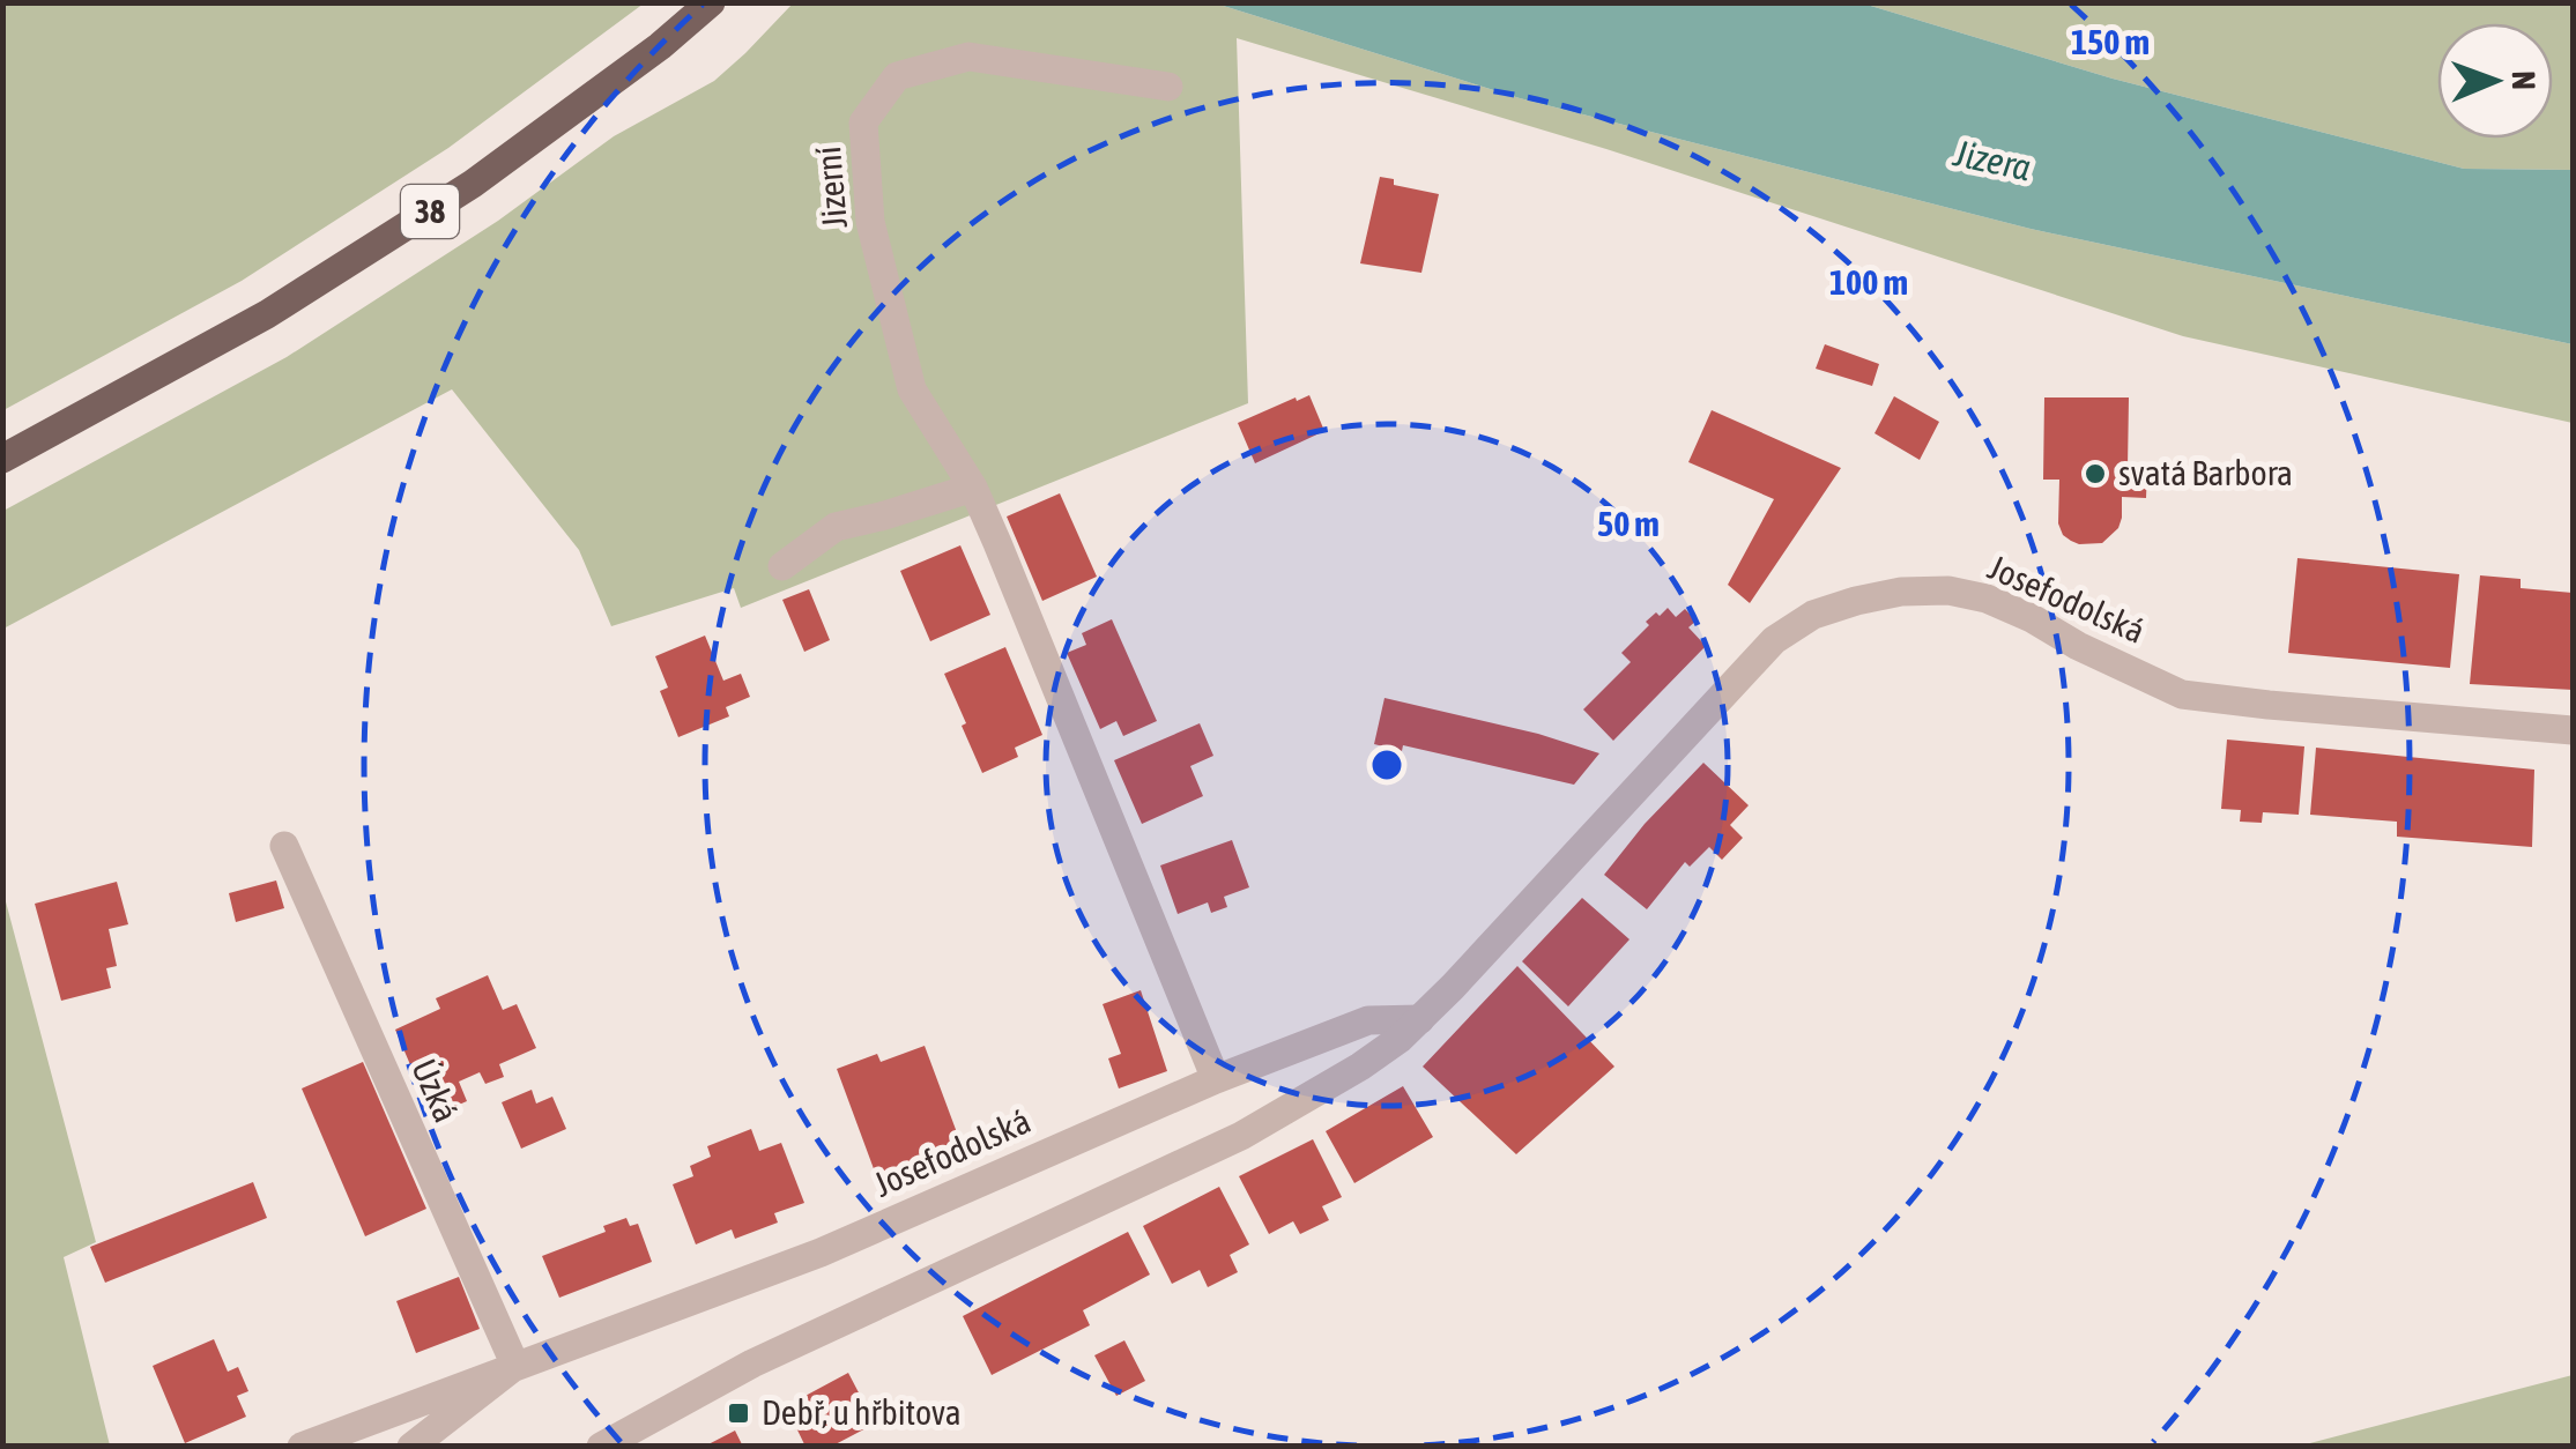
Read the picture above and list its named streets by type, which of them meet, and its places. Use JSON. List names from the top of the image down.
{
  "streets": {
    "main road": ["38"],
    "street": ["Jizerní", "Josefodolská", "Úzká"]
  },
  "crossings": [
    ["Jizerní", "Josefodolská"],
    ["Josefodolská", "Úzká"]
  ],
  "water": ["Jizera"],
  "places": {
    "other": ["svatá Barbora"],
    "transit": ["Debř, u hřbitova"]
  },
  "north": "right",
  "rings": ["150 m", "100 m", "50 m"]
}
